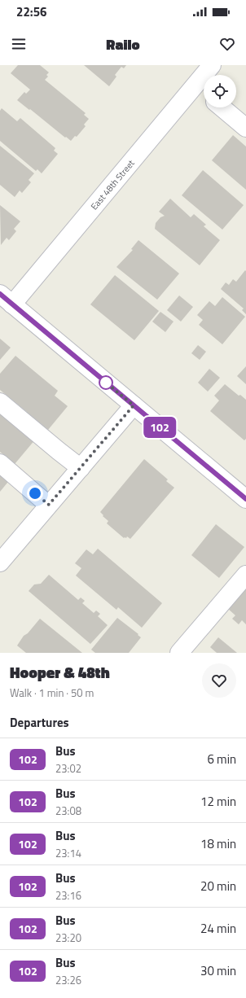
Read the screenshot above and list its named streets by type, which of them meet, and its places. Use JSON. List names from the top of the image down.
{
  "streets": {
    "street": ["East 48th Street"]
  },
  "lines": ["bus line 102"],
  "page": {
    "status": "22:56",
    "header": "Railo",
    "on_map": "102",
    "heading": [
      ["Hooper & 48th", "Walk · 1 min · 50 m"],
      "Departures"
    ],
    "list": [
      {
        "mark": "102",
        "name": "Bus",
        "note": "23:02",
        "value": "6 min"
      },
      {
        "mark": "102",
        "name": "Bus",
        "note": "23:08",
        "value": "12 min"
      },
      {
        "mark": "102",
        "name": "Bus",
        "note": "23:14",
        "value": "18 min"
      },
      {
        "mark": "102",
        "name": "Bus",
        "note": "23:16",
        "value": "20 min"
      },
      {
        "mark": "102",
        "name": "Bus",
        "note": "23:20",
        "value": "24 min"
      },
      {
        "mark": "102",
        "name": "Bus",
        "note": "23:26",
        "value": "30 min"
      }
    ]
  }
}
